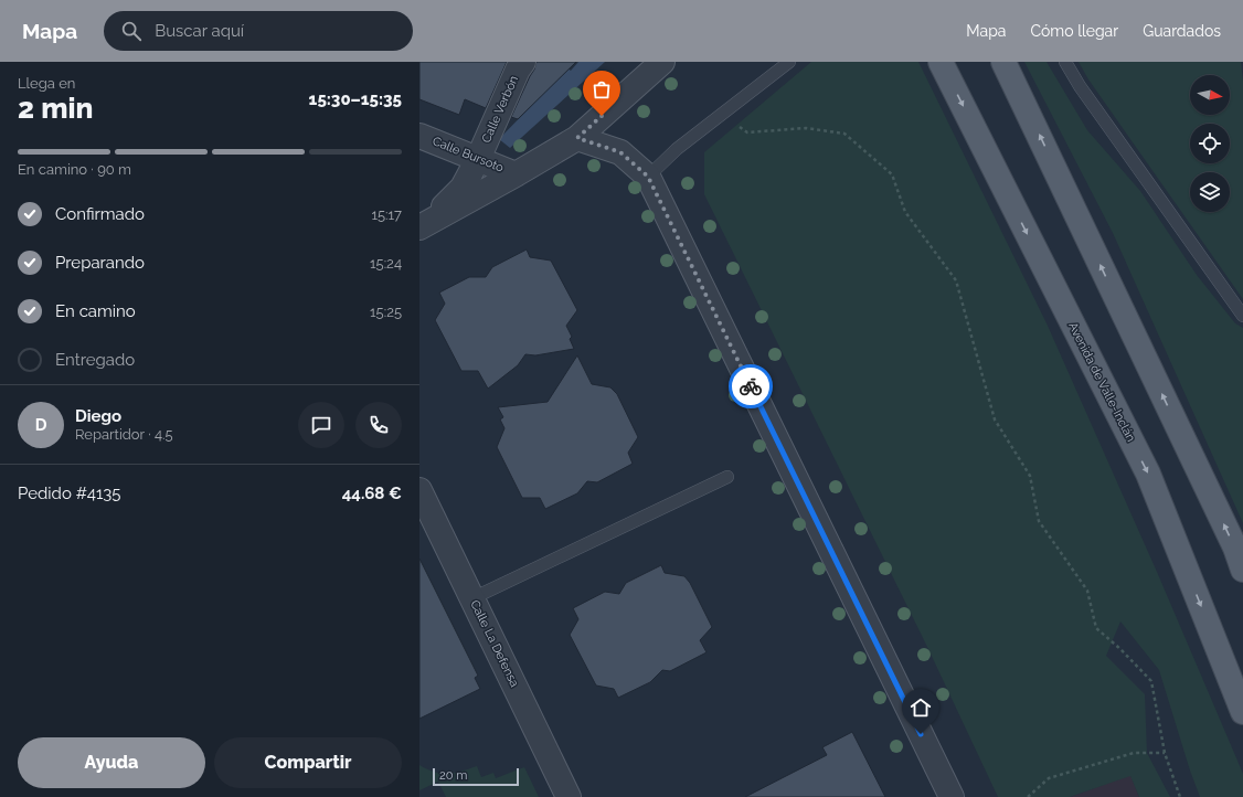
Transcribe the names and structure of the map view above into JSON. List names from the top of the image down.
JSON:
{
  "streets": {
    "main road": ["Avenida de Valle-Inclán"],
    "street": ["Calle Verbón", "Calle Bursoto", "Calle La Defensa"]
  },
  "crossings": [
    ["Calle Verbón", "Calle Bursoto"]
  ],
  "scale_bar": "20 m",
  "north": "right",
  "page": {
    "header": "Mapa",
    "search": "Buscar aquí",
    "nav": ["Mapa", "Cómo llegar", "Guardados"],
    "heading": ["2 min", "Llega en", "15:30–15:35"],
    "panel": [
      "Diego",
      "Repartidor · 4.5",
      "Pedido #4135",
      "44.68 €"
    ],
    "bar": "En camino · 90 m",
    "list": [
      ["Confirmado", "15:17"],
      ["Preparando", "15:24"],
      ["En camino", "15:25"],
      "Entregado"
    ],
    "round": "D",
    "buttons": ["Ayuda", "Compartir"],
    "scale": "20 m"
  }
}
